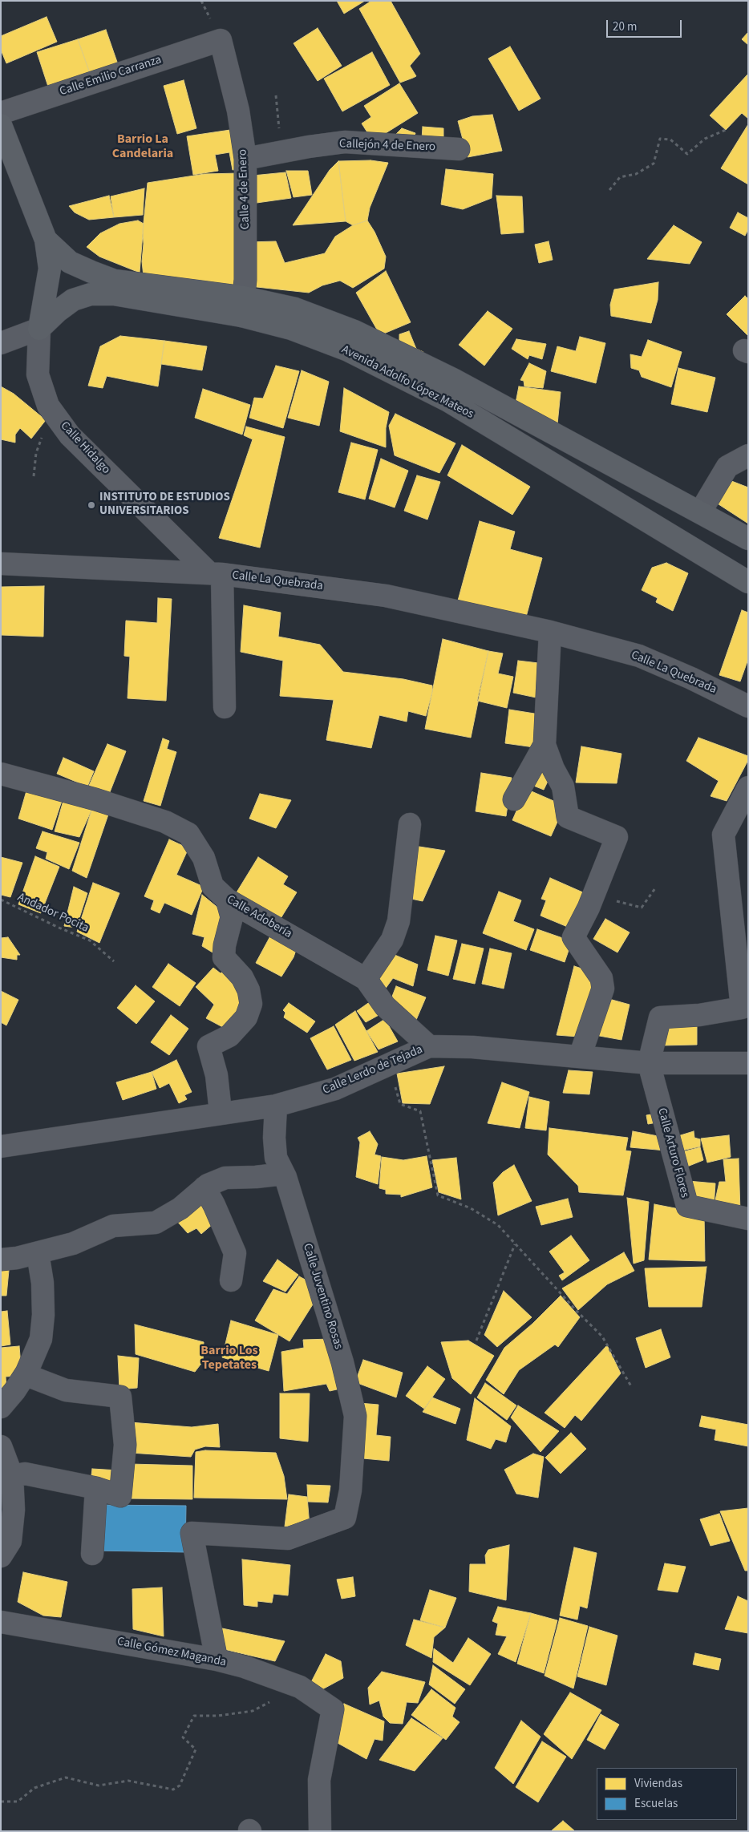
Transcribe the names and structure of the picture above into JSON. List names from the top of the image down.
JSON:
{
  "streets": {
    "main road": ["Avenida Adolfo López Mateos"],
    "street": [
      "Calle Emilio Carranza",
      "Callejón 4 de Enero",
      "Calle 4 de Enero",
      "Calle Hidalgo",
      "Calle La Quebrada",
      "Calle Adobería",
      "Calle Lerdo de Tejada",
      "Calle Arturo Flores",
      "Calle Juventino Rosas",
      "Calle Gómez Maganda"
    ],
    "path": ["Andador Pocita"]
  },
  "crossings": [
    ["Calle Emilio Carranza", "Calle 4 de Enero"],
    ["Callejón 4 de Enero", "Calle 4 de Enero"],
    ["Calle 4 de Enero", "Avenida Adolfo López Mateos"],
    ["Avenida Adolfo López Mateos", "Calle Hidalgo"],
    ["Calle Hidalgo", "Calle La Quebrada"],
    ["Calle Adobería", "Calle Lerdo de Tejada"],
    ["Calle Lerdo de Tejada", "Calle Arturo Flores"],
    ["Calle Lerdo de Tejada", "Calle Juventino Rosas"],
    ["Calle Juventino Rosas", "Calle Gómez Maganda"]
  ],
  "districts": ["Barrio La Candelaria", "Barrio Los Tepetates"],
  "places": ["INSTITUTO DE ESTUDIOS UNIVERSITARIOS"],
  "legend": ["Viviendas", "Escuelas"],
  "scale_bar": "20 m"
}
